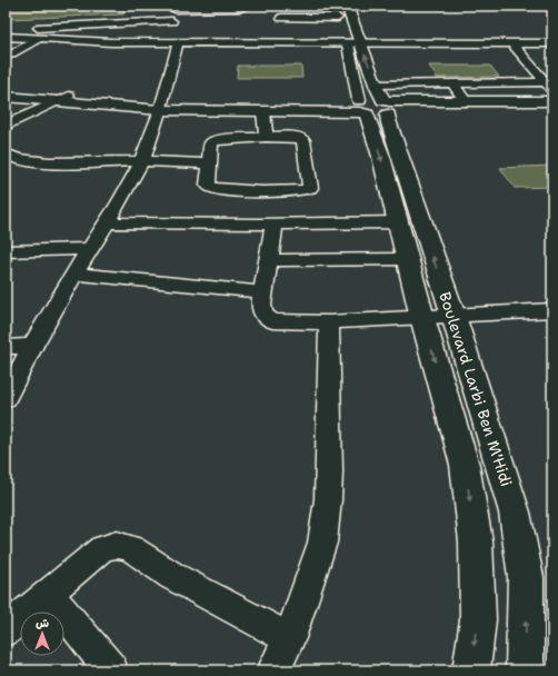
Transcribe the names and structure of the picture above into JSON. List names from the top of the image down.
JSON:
{
  "streets": {
    "main road": ["Boulevard Larbi Ben M'Hidi"]
  },
  "north": "top"
}
